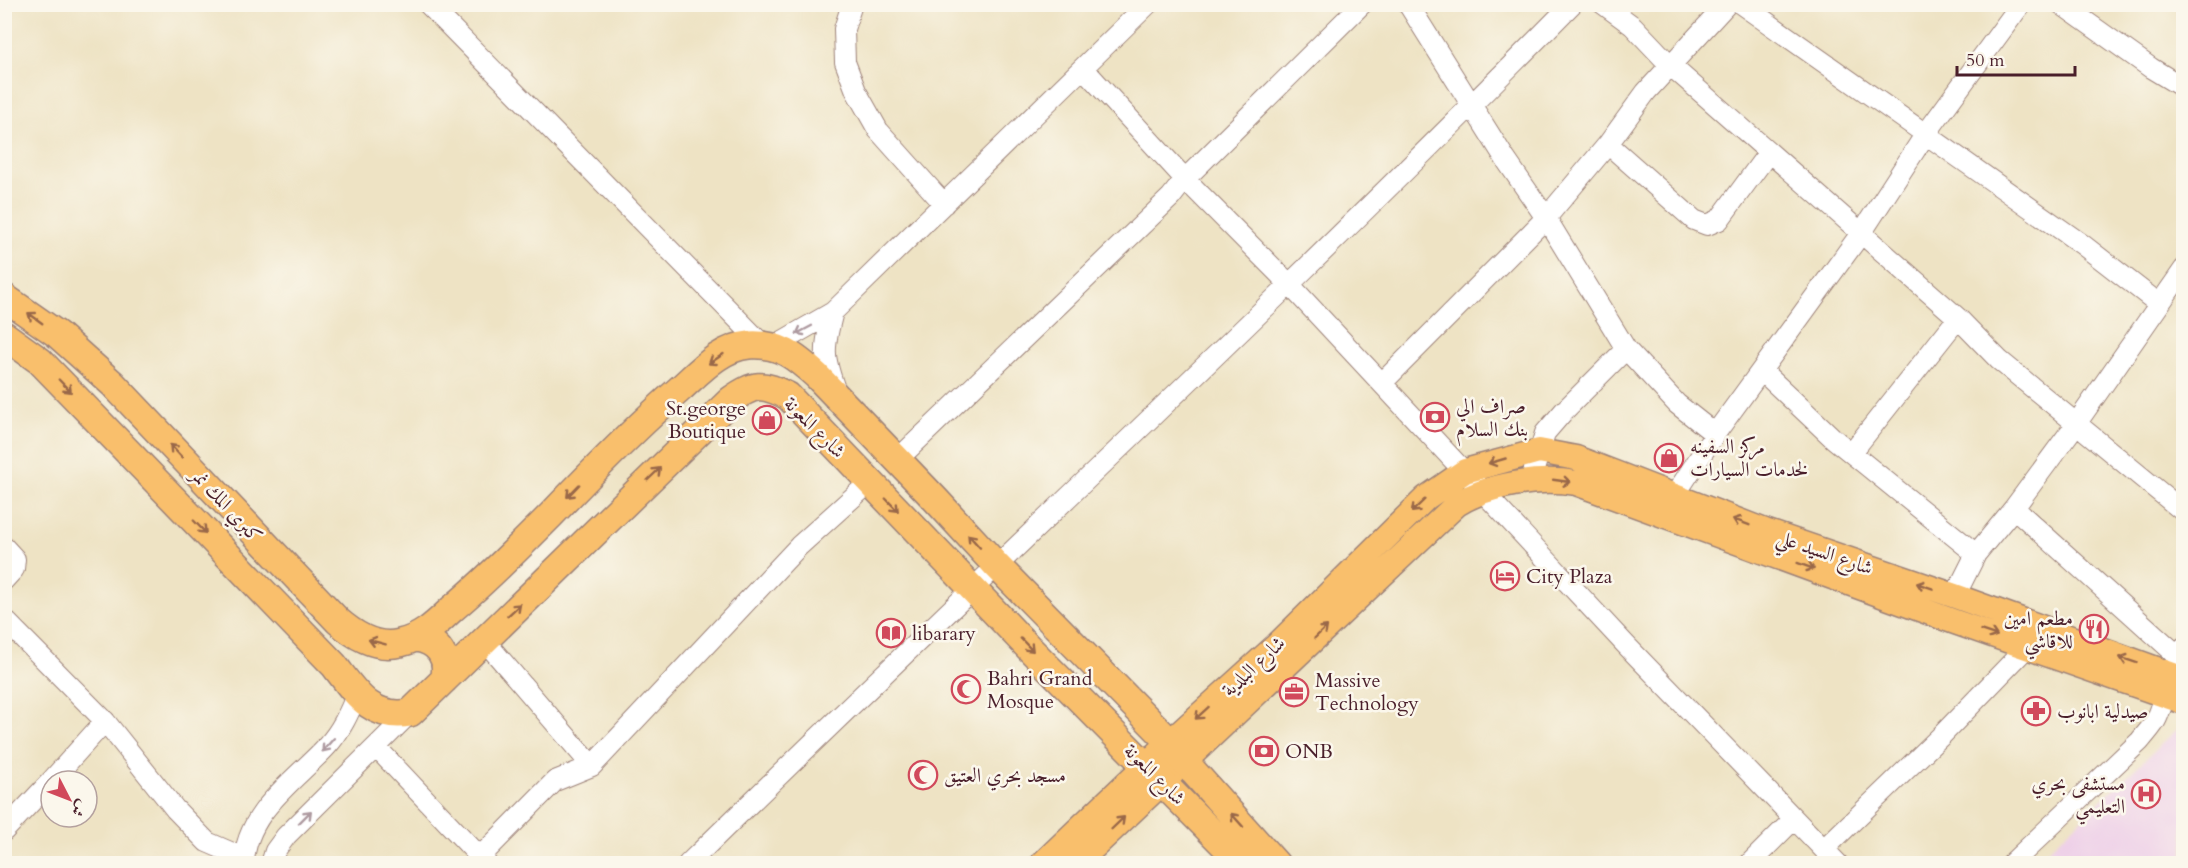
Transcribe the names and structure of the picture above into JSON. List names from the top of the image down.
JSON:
{
  "streets": {
    "highway": ["شارع المعونة", "كبري المك نمر"],
    "main road": ["شارع السيد علي", "شارع البلدية"]
  },
  "crossings": [
    ["شارع المعونة", "كبري المك نمر"],
    ["شارع المعونة", "شارع البلدية"],
    ["شارع السيد علي", "شارع البلدية"]
  ],
  "places": {
    "bank": ["صراف الي بنك السلام", "ONB"],
    "shop": ["St.george Boutique", "مركز السفينه لخدمات السيارات"],
    "hotel": ["City Plaza"],
    "restaurant": ["مطعم امين للاقاشي"],
    "library": ["libarary"],
    "mosque": ["Bahri Grand Mosque", "مسجد بحري العتيق"],
    "office": ["Massive Technology"],
    "pharmacy": ["صيدلية ابانوب"],
    "hospital": ["مستشفى بحري التعليمي"]
  },
  "scale_bar": "50 m",
  "north": "bottom right"
}
